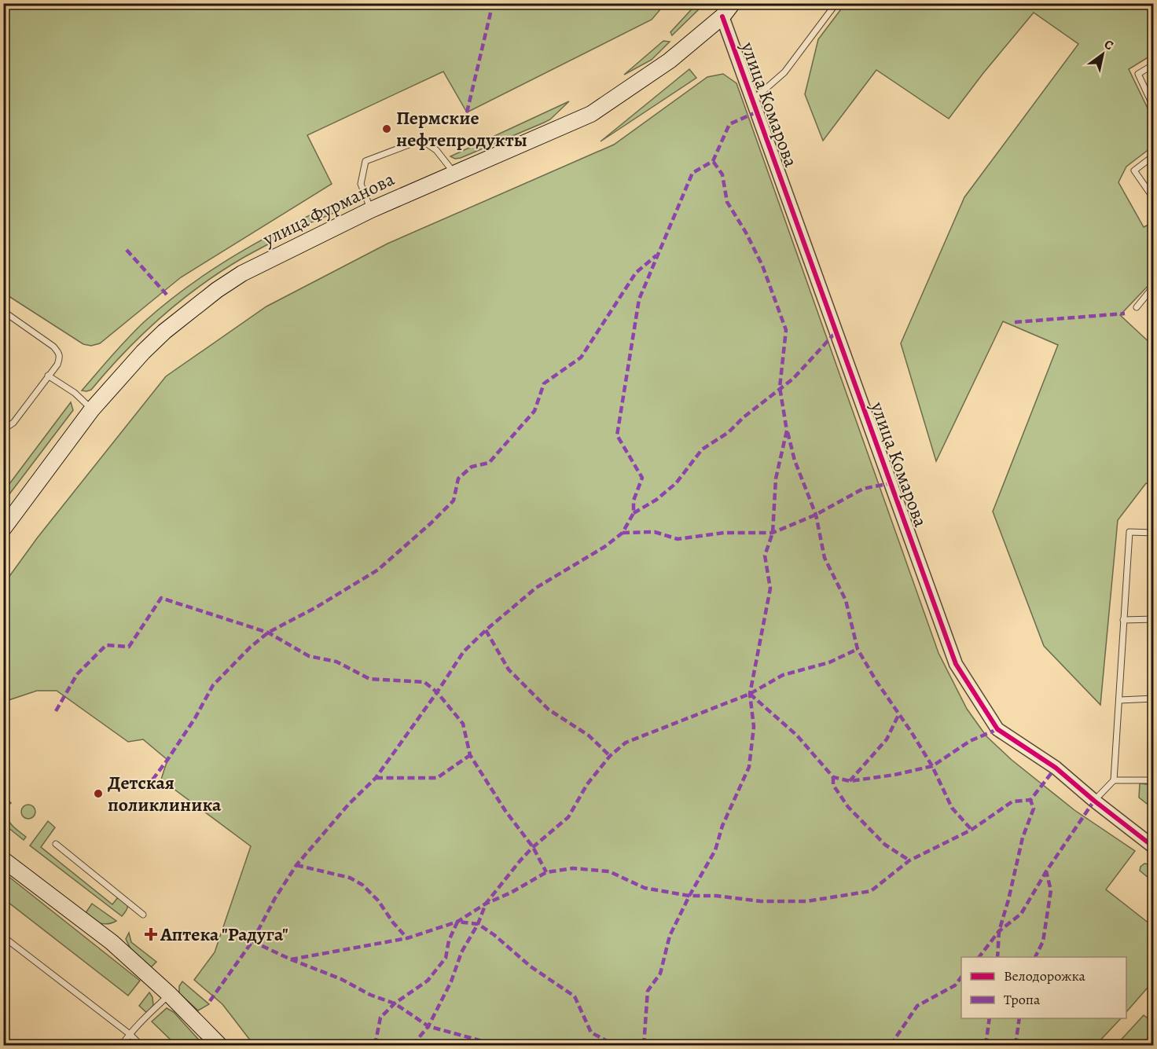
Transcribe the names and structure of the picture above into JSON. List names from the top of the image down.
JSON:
{
  "streets": {
    "main road": ["улица Фурманова"],
    "street": ["улица Комарова"]
  },
  "crossings": [
    ["улица Комарова", "улица Фурманова"]
  ],
  "places": {
    "other": ["Пермские нефтепродукты", "Детская поликлиника"],
    "health": ["Аптека \"Радуга\""]
  },
  "legend": ["Велодорожка", "Тропа"],
  "north": "top right"
}
